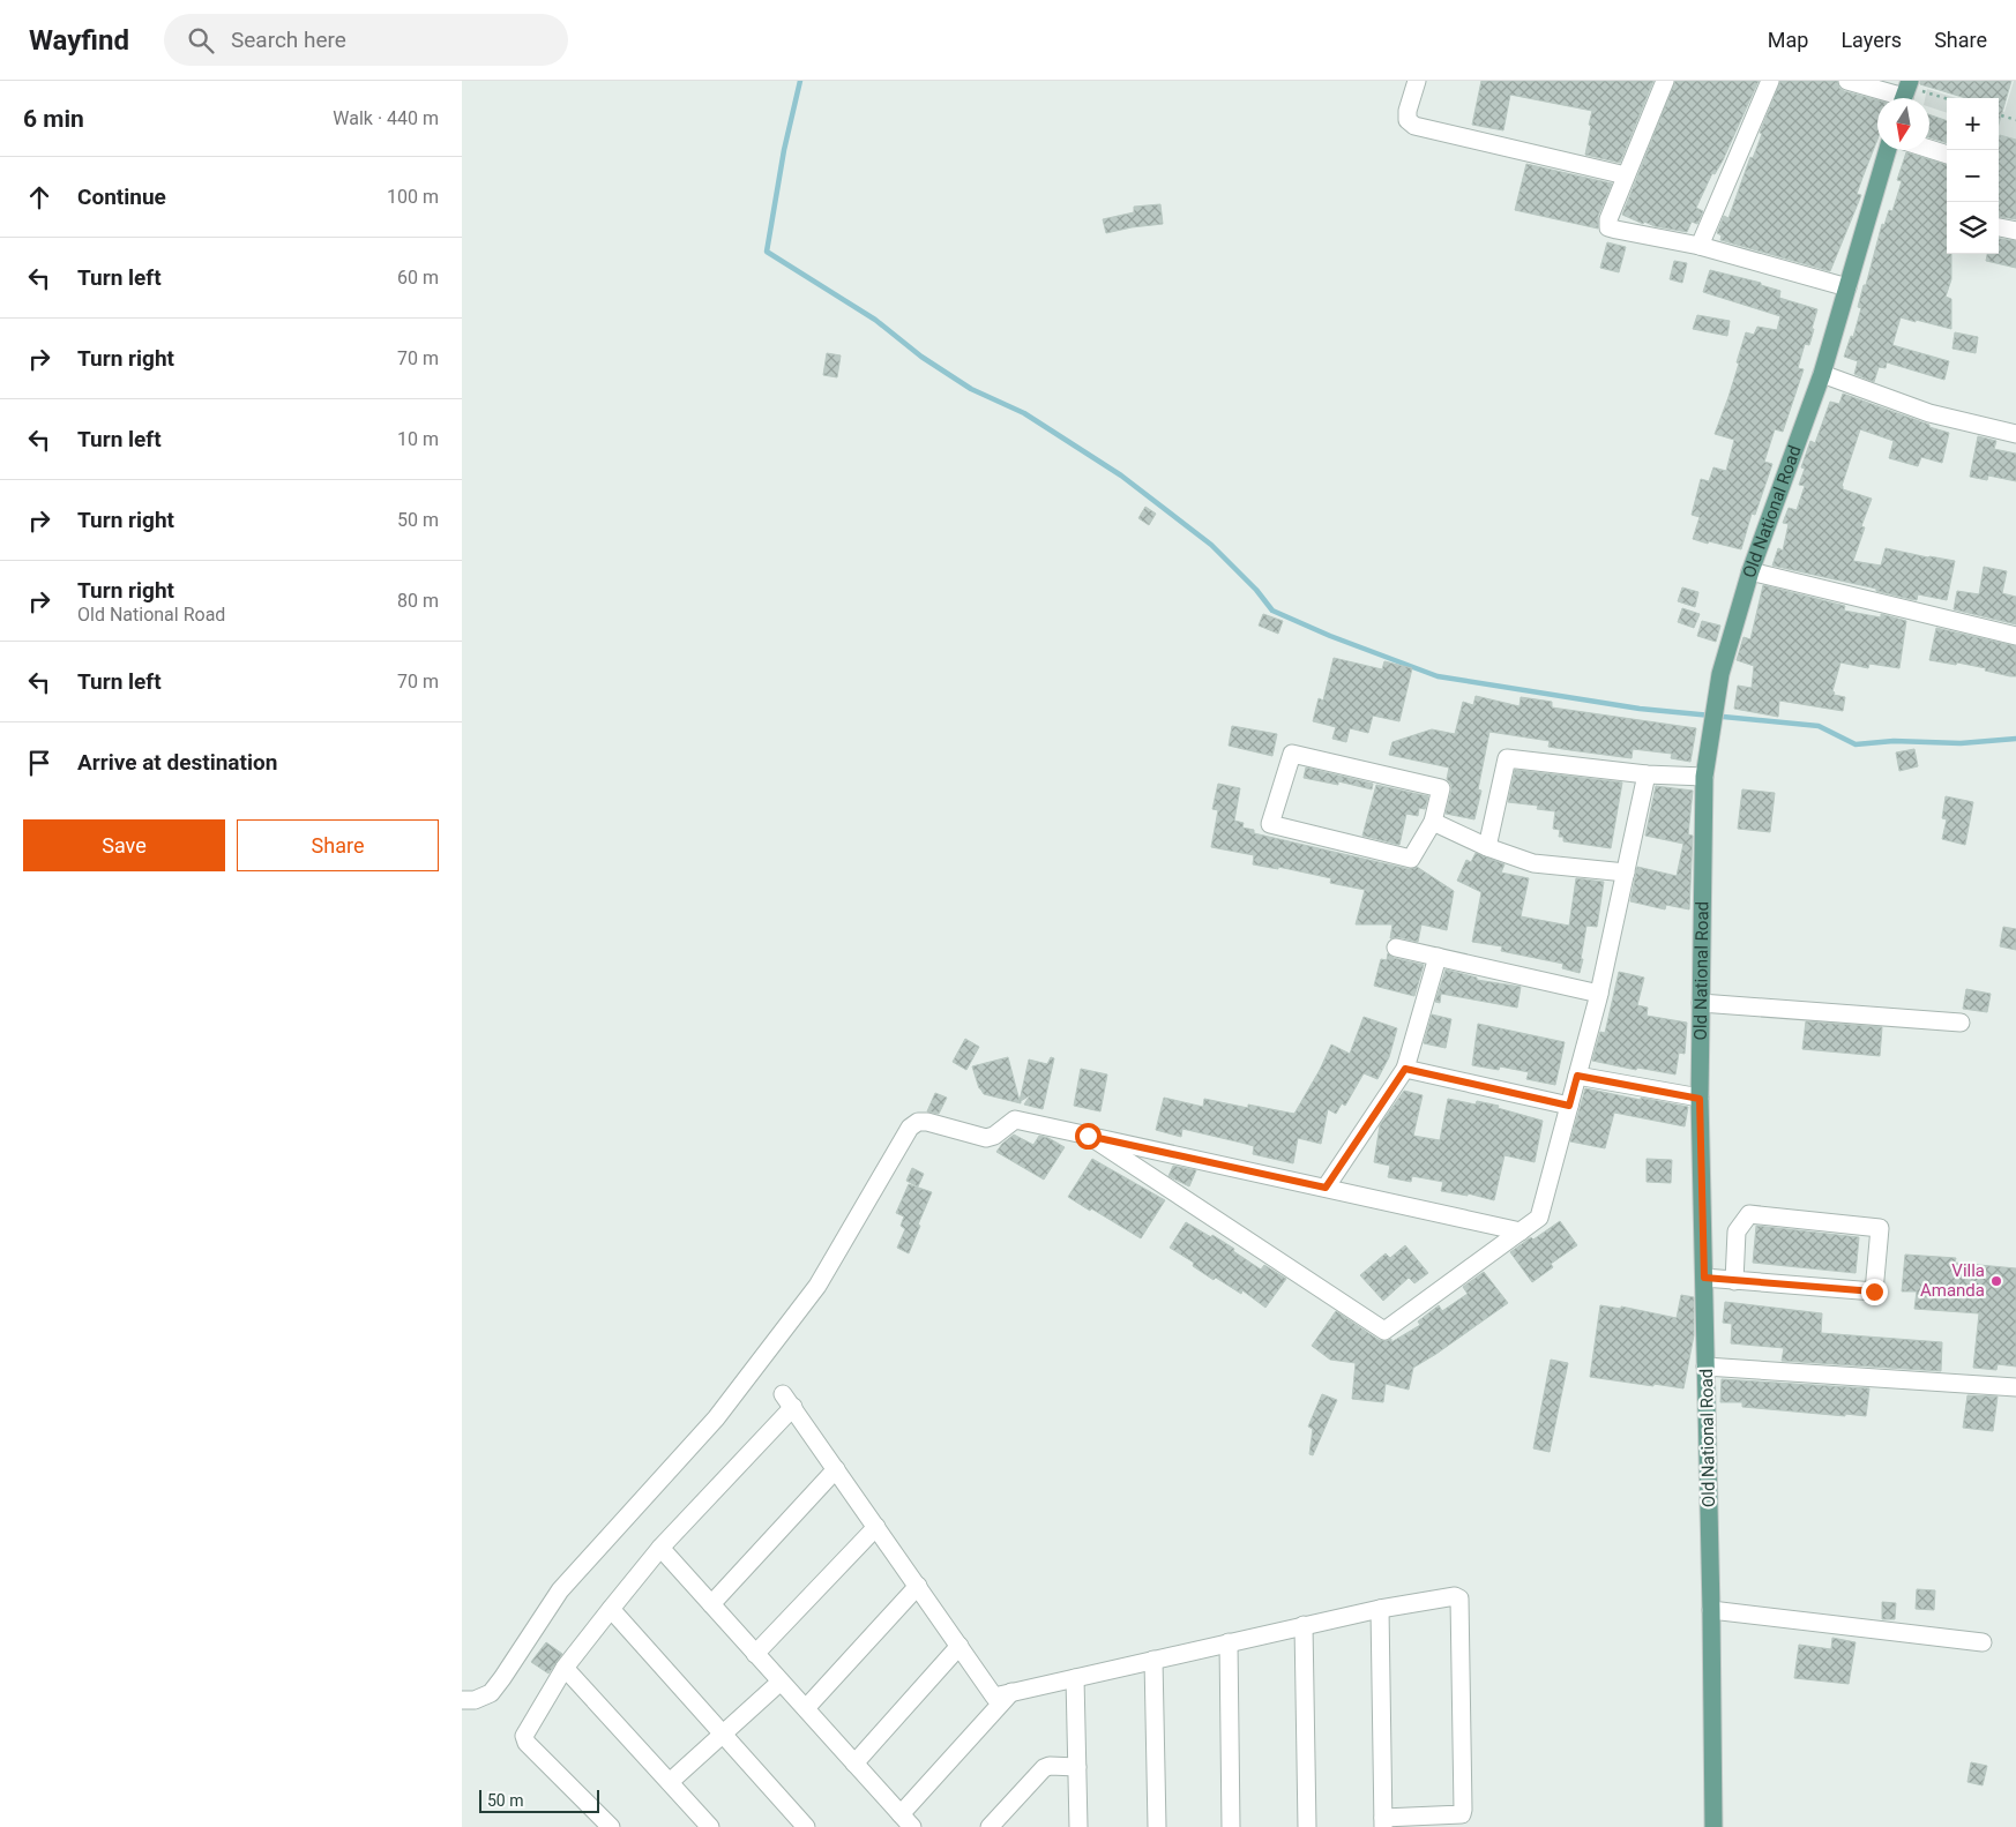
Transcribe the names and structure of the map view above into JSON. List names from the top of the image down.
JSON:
{
  "streets": {
    "main road": ["Old National Road"]
  },
  "places": ["Villa Amanda"],
  "scale_bar": "50 m",
  "north": "bottom",
  "page": {
    "header": "Wayfind",
    "search": "Search here",
    "nav": ["Map", "Layers", "Share"],
    "heading": ["6 min", "Walk · 440 m"],
    "map_buttons": ["+", "−"],
    "list": [
      ["Continue", "100 m"],
      ["Turn left", "60 m"],
      ["Turn right", "70 m"],
      ["Turn left", "10 m"],
      ["Turn right", "50 m"],
      ["Turn right", "Old National Road", "80 m"],
      ["Turn left", "70 m"],
      "Arrive at destination"
    ],
    "buttons": ["Save", "Share"],
    "scale": "50 m"
  }
}
